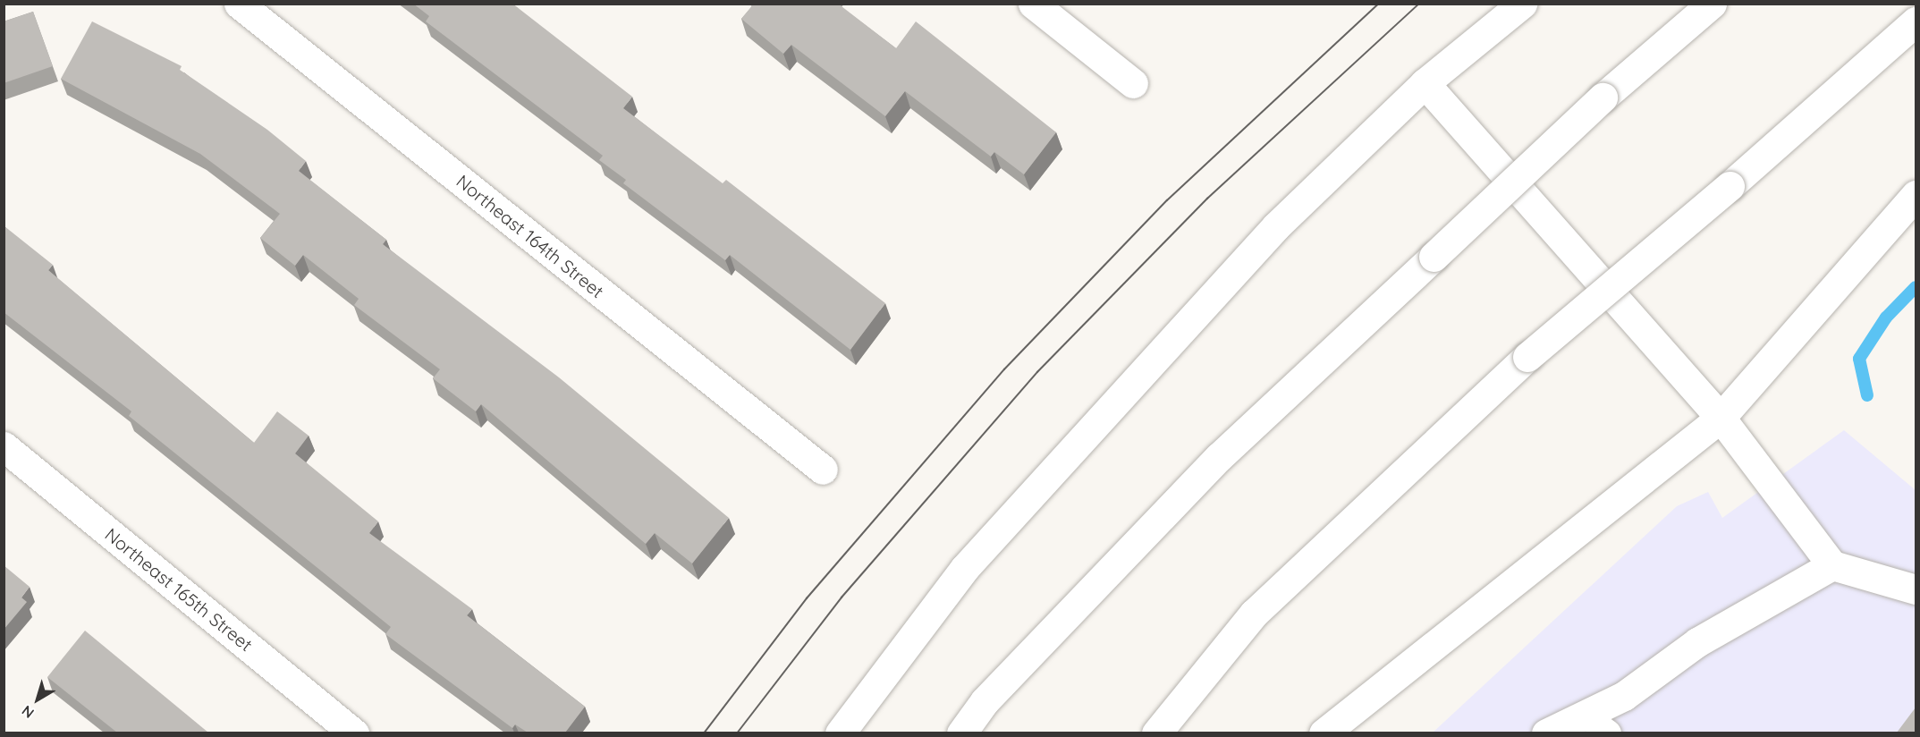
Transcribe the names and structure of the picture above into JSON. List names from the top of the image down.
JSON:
{
  "streets": {
    "main road": ["Northeast 164th Street", "Northeast 165th Street"]
  },
  "north": "bottom left"
}
